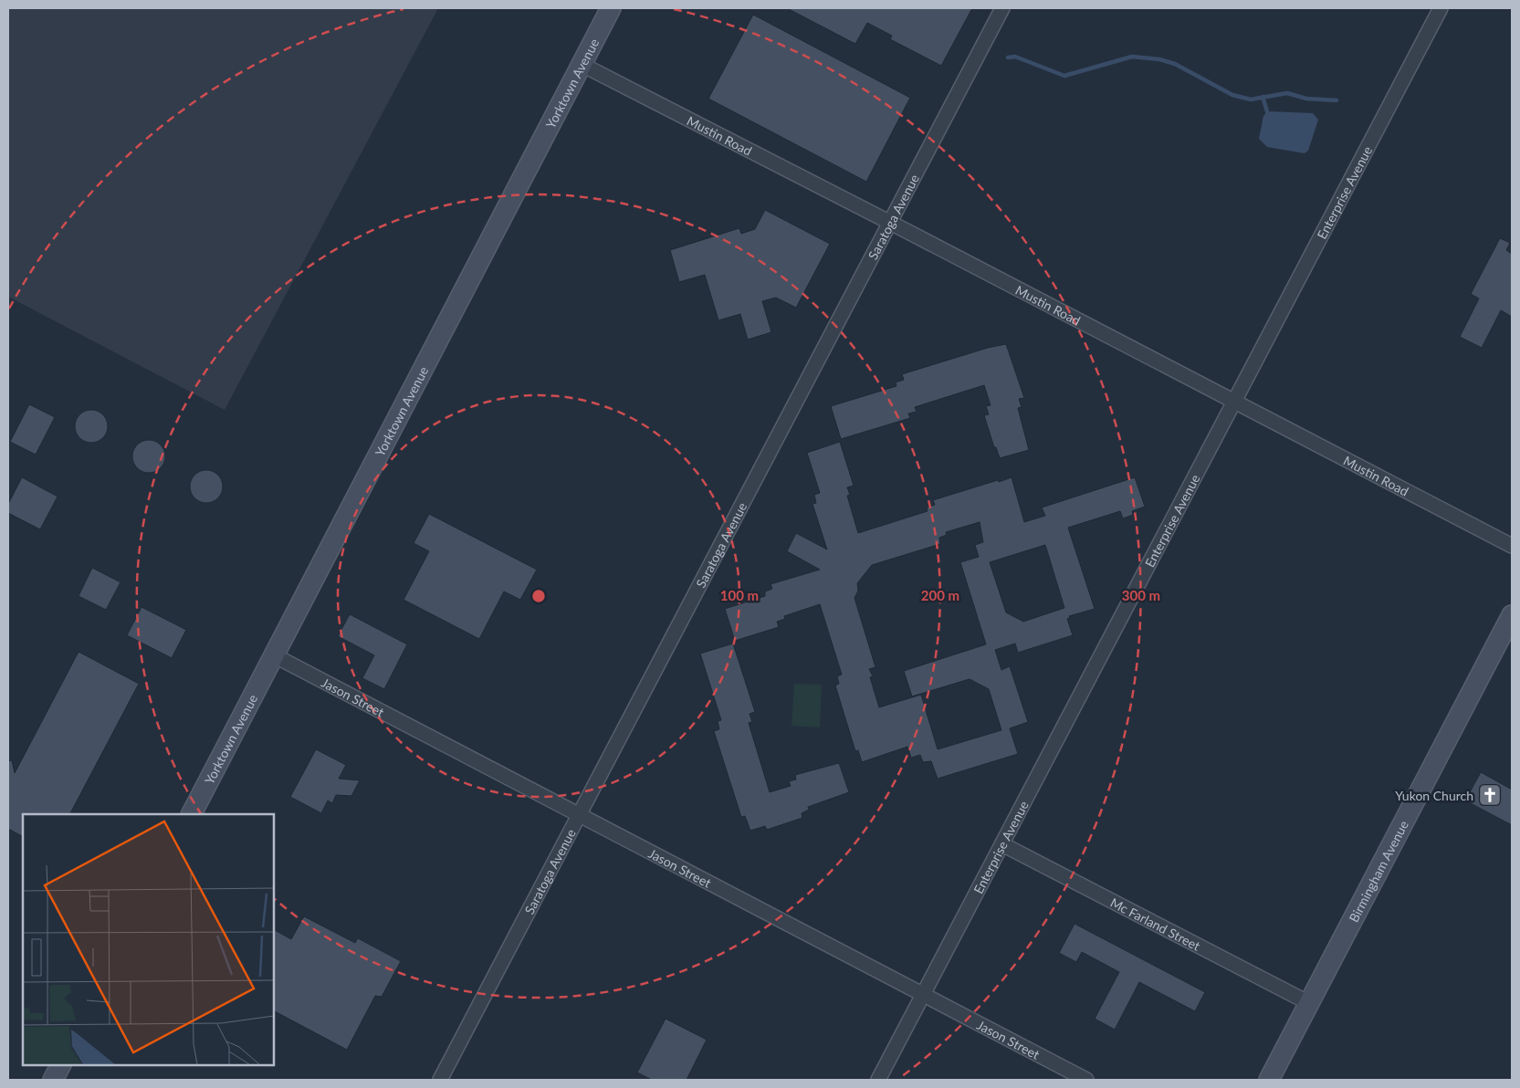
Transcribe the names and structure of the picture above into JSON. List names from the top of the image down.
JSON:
{
  "streets": {
    "main road": ["Yorktown Avenue", "Birmingham Avenue"],
    "street": [
      "Mustin Road",
      "Enterprise Avenue",
      "Saratoga Avenue",
      "Jason Street",
      "Mc Farland Street"
    ]
  },
  "crossings": [
    ["Yorktown Avenue", "Mustin Road"],
    ["Yorktown Avenue", "Jason Street"],
    ["Mustin Road", "Enterprise Avenue"],
    ["Mustin Road", "Saratoga Avenue"],
    ["Enterprise Avenue", "Jason Street"],
    ["Enterprise Avenue", "Mc Farland Street"],
    ["Saratoga Avenue", "Jason Street"],
    ["Birmingham Avenue", "Mc Farland Street"]
  ],
  "places": {
    "church": ["Yukon Church"]
  },
  "rings": ["100 m", "200 m", "300 m"]
}
